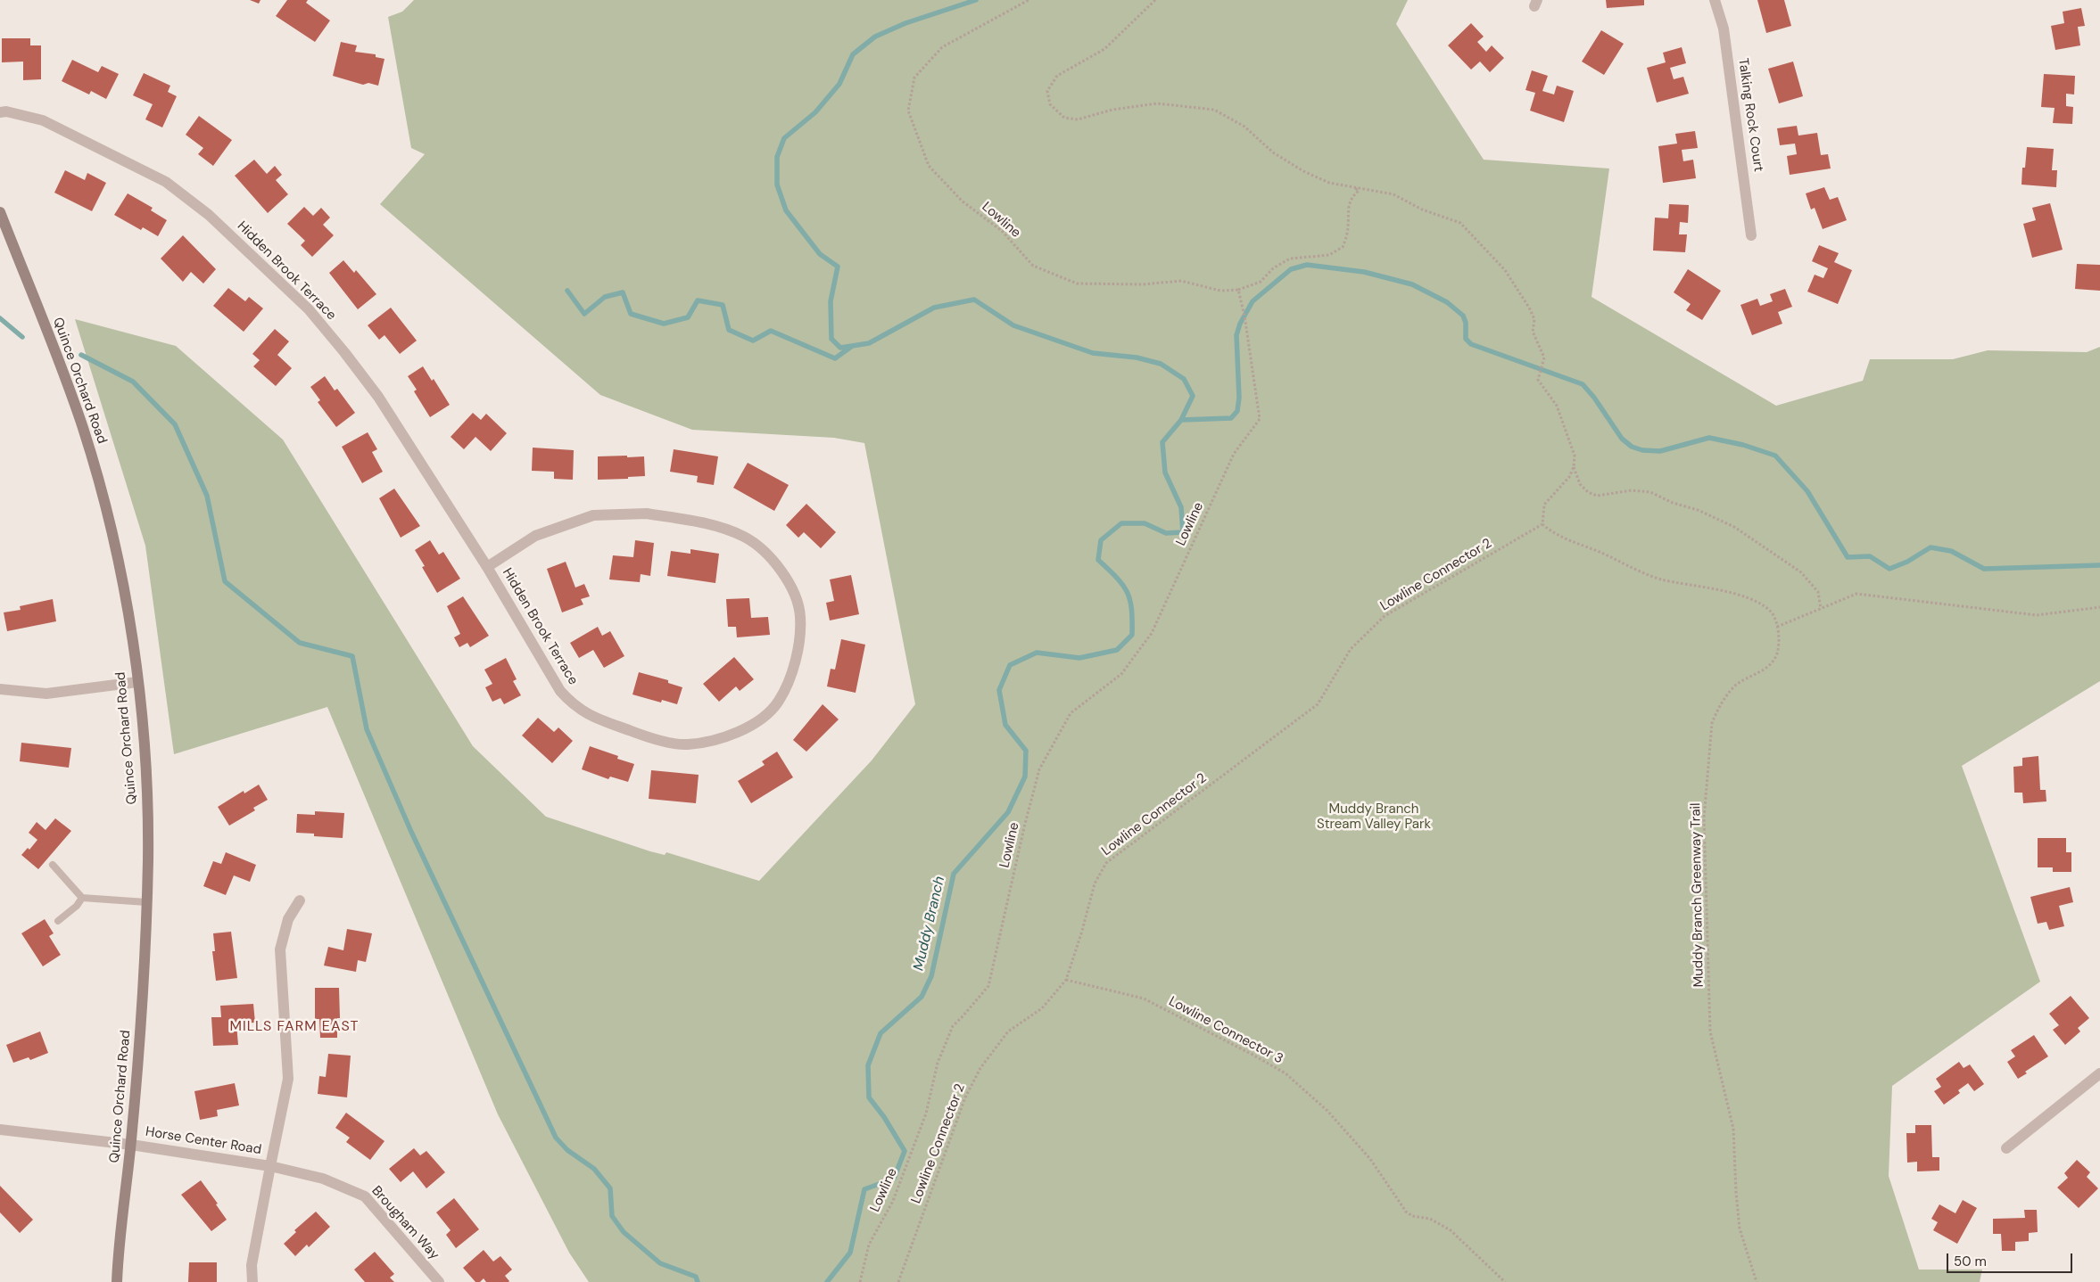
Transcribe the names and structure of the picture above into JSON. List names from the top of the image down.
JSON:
{
  "streets": {
    "street": [
      "Talking Rock Court",
      "Hidden Brook Terrace",
      "Quince Orchard Road",
      "Horse Center Road",
      "Brougham Way"
    ],
    "path": [
      "Lowline",
      "Lowline Connector 2",
      "Muddy Branch Greenway Trail",
      "Lowline Connector 3"
    ]
  },
  "crossings": [
    ["Quince Orchard Road", "Horse Center Road"],
    ["Lowline Connector 2", "Muddy Branch Greenway Trail"],
    ["Lowline Connector 2", "Lowline Connector 3"],
    ["Horse Center Road", "Brougham Way"]
  ],
  "districts": ["MILLS FARM EAST"],
  "water": ["Muddy Branch"],
  "parks": ["Muddy Branch Stream Valley Park"],
  "scale_bar": "50 m"
}
